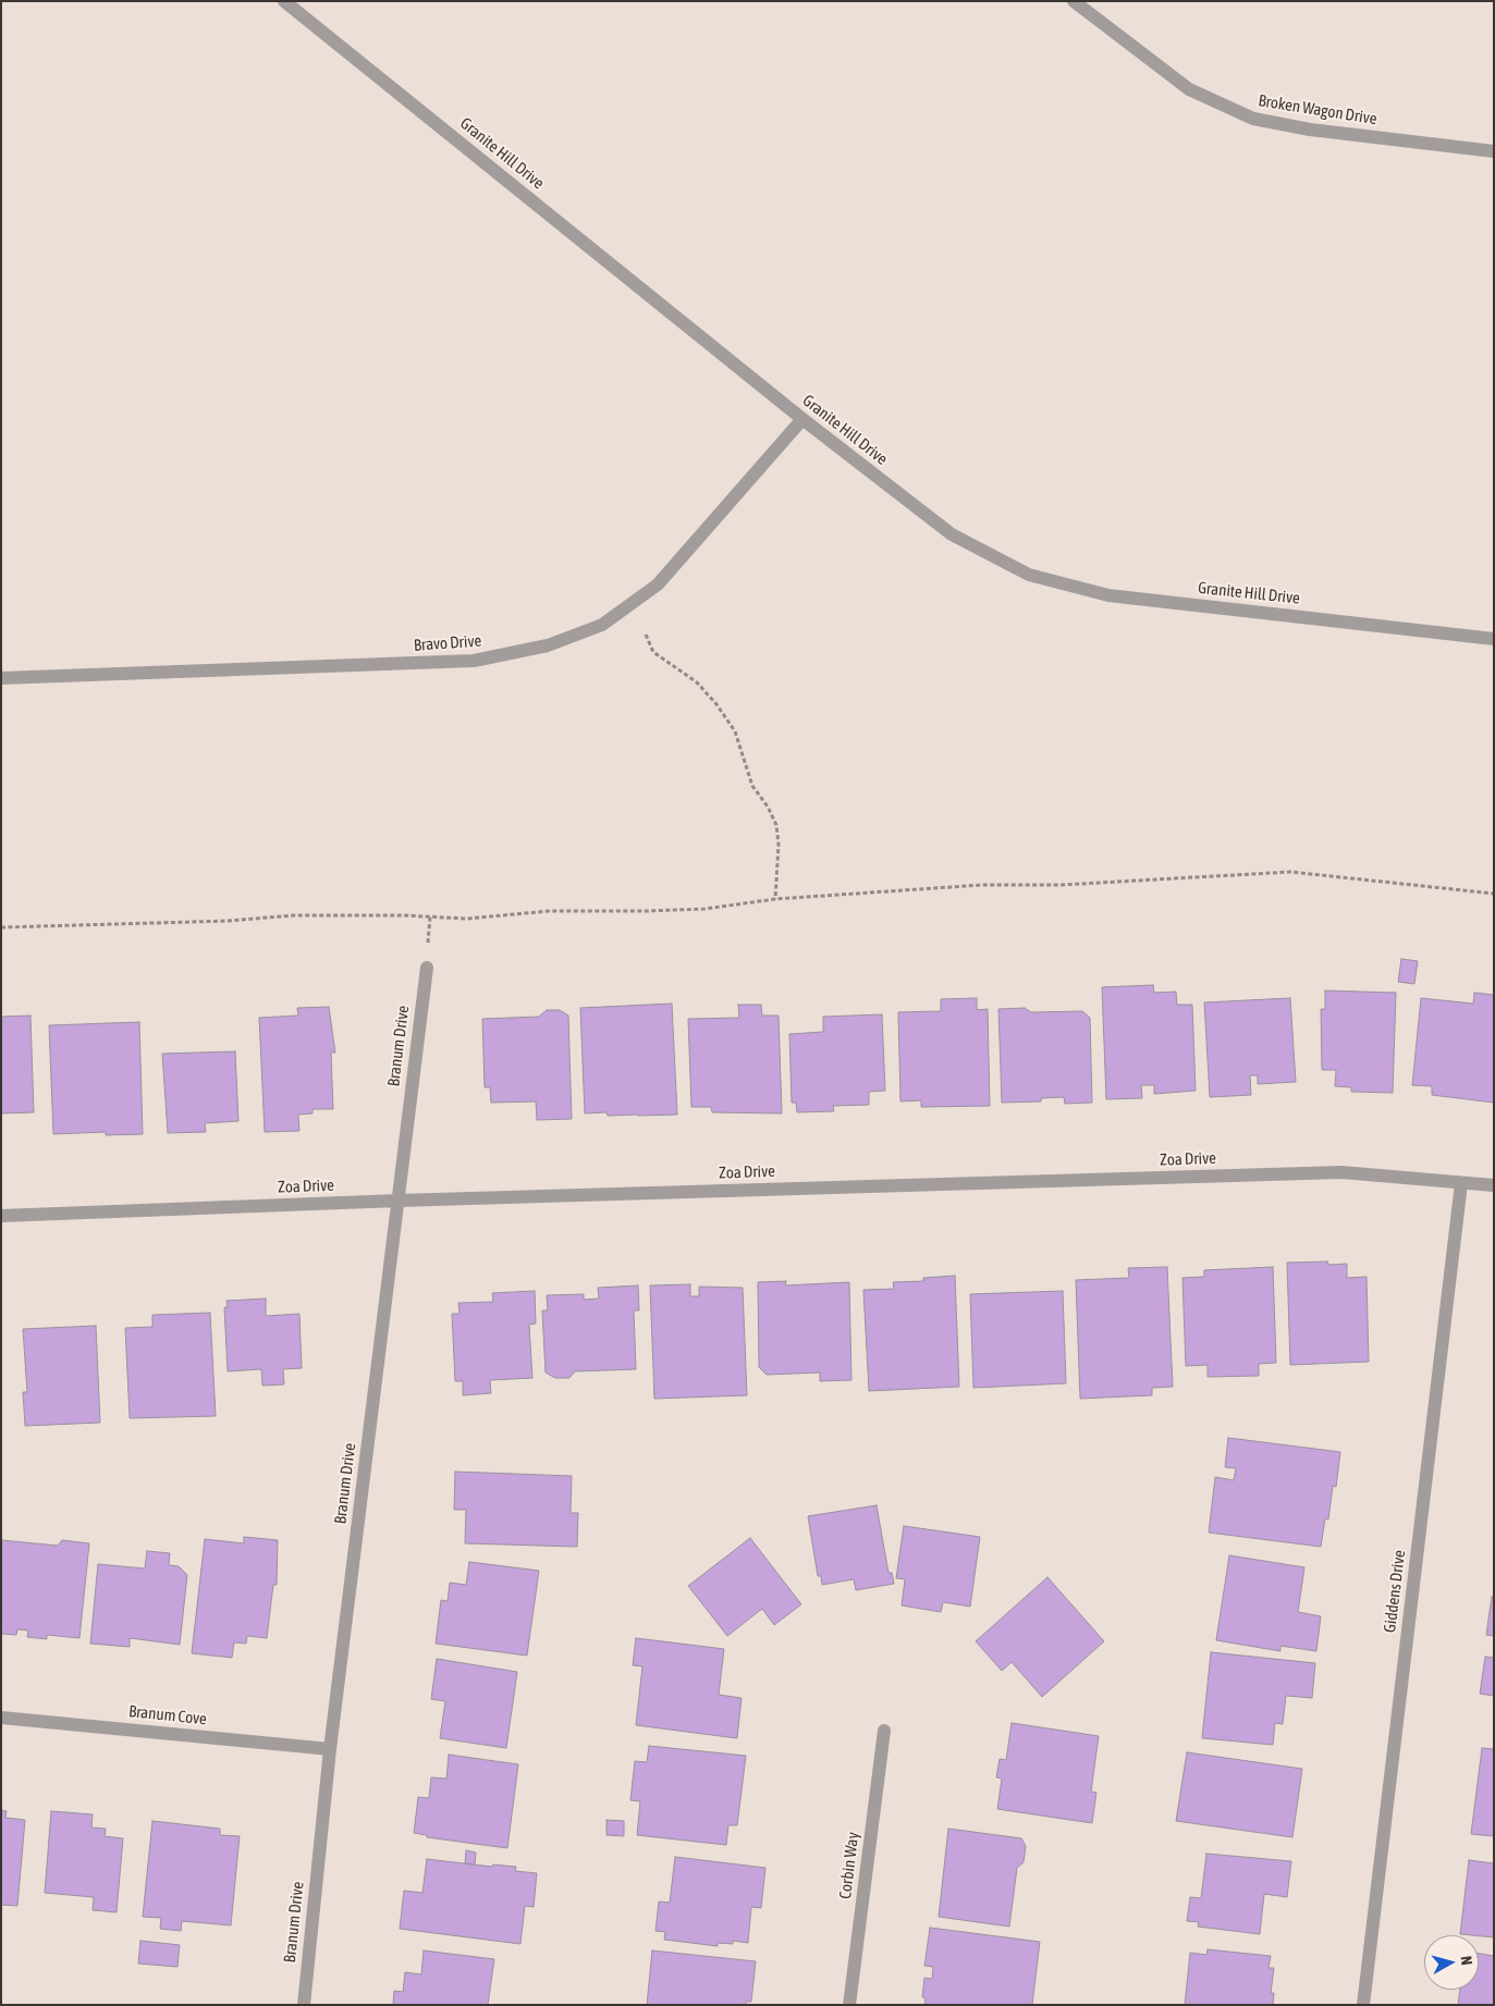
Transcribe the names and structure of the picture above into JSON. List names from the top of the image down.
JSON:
{
  "streets": {
    "street": [
      "Broken Wagon Drive",
      "Granite Hill Drive",
      "Bravo Drive",
      "Branum Drive",
      "Zoa Drive",
      "Giddens Drive",
      "Branum Cove",
      "Corbin Way"
    ]
  },
  "crossings": [
    ["Granite Hill Drive", "Bravo Drive"],
    ["Branum Drive", "Zoa Drive"],
    ["Branum Drive", "Branum Cove"],
    ["Zoa Drive", "Giddens Drive"]
  ],
  "north": "right"
}
